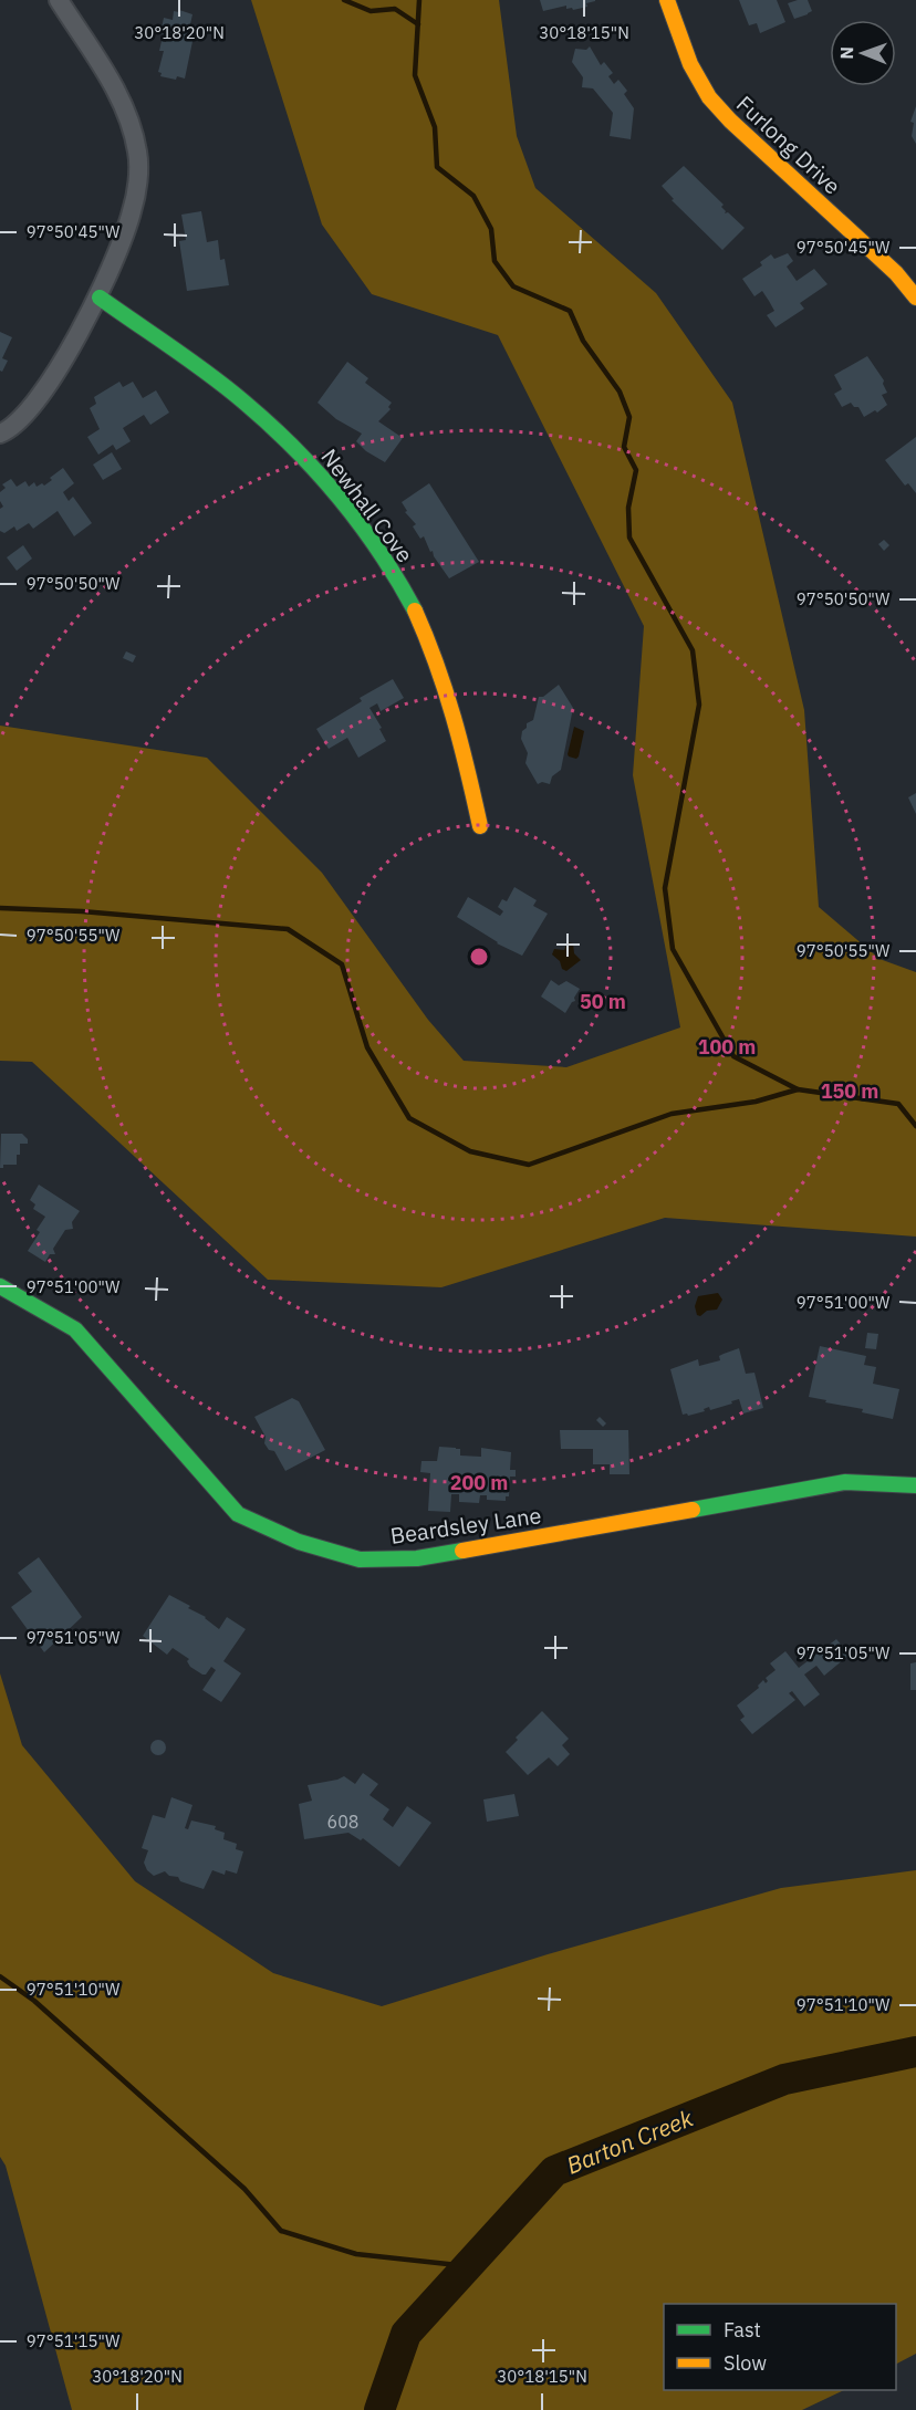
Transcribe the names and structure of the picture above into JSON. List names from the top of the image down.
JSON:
{
  "streets": {
    "street": ["Furlong Drive", "Newhall Cove", "Beardsley Lane"]
  },
  "water": ["Barton Creek"],
  "house_numbers": ["608"],
  "legend": ["Fast", "Slow"],
  "north": "left",
  "coordinates": [
    "30°18'20\"N",
    "30°18'15\"N",
    "97°50'45\"W",
    "97°50'50\"W",
    "97°50'55\"W",
    "97°51'00\"W",
    "97°51'05\"W",
    "97°51'10\"W",
    "97°51'15\"W"
  ],
  "rings": [
    "50 m",
    "100 m",
    "150 m",
    "200 m"
  ]
}
